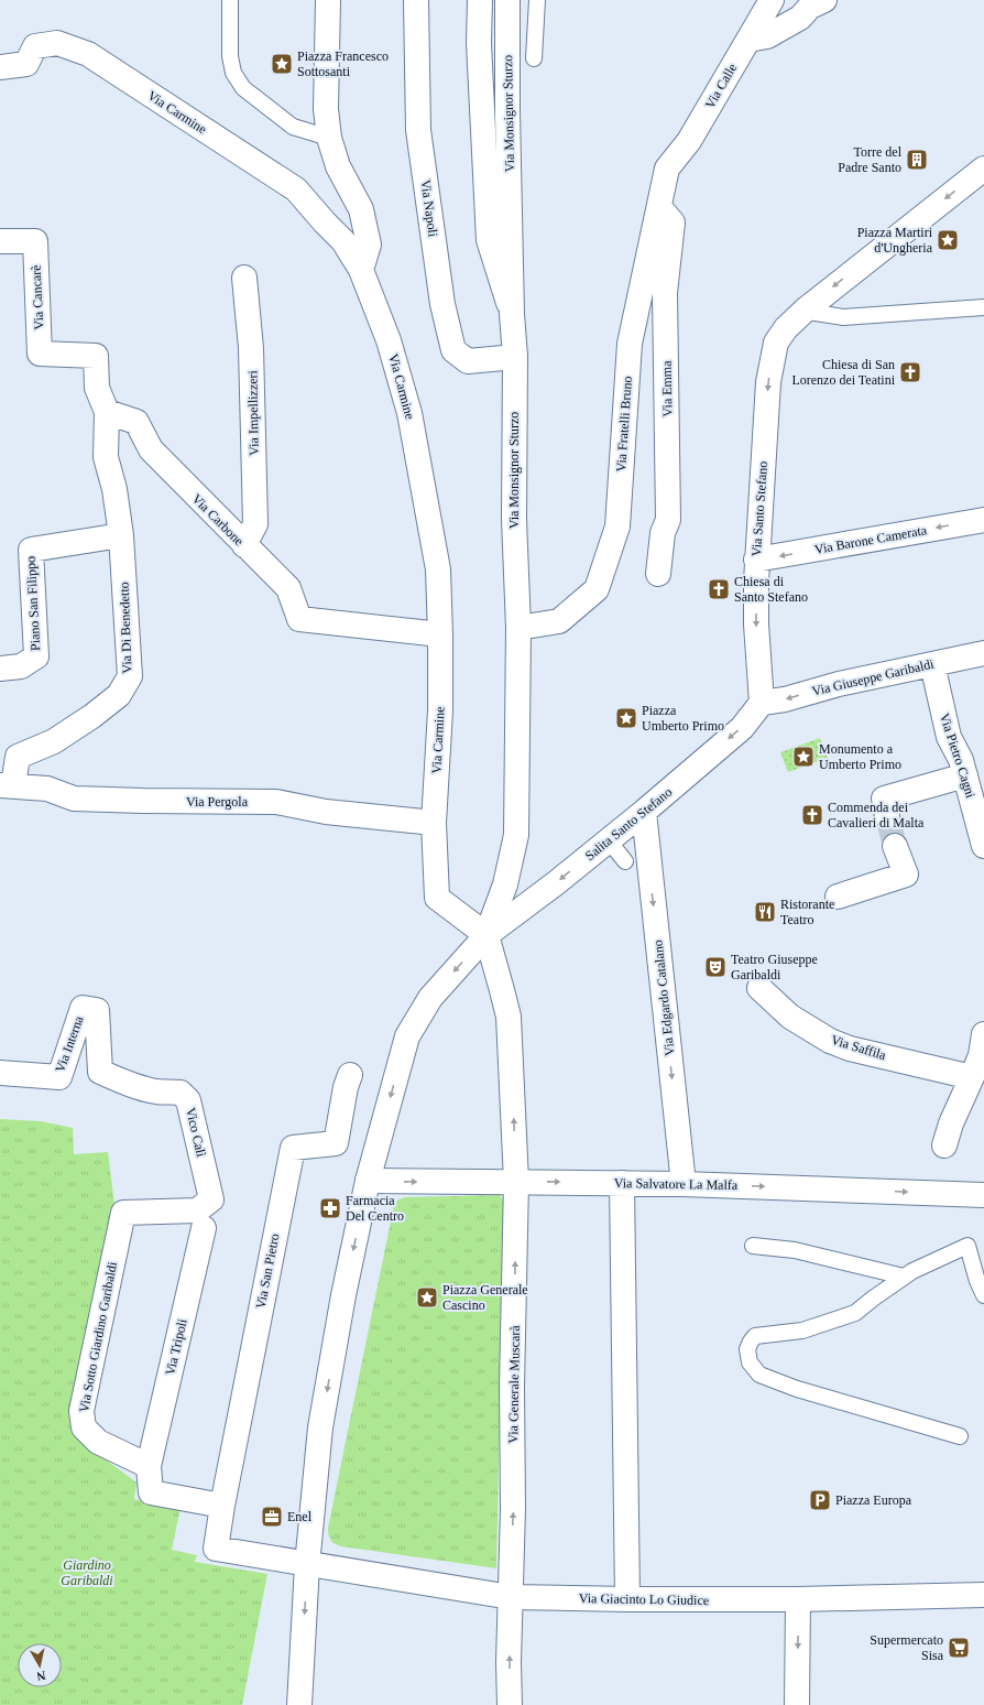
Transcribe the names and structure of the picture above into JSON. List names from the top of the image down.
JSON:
{
  "streets": {
    "street": [
      "Via Calle",
      "Via Carmine",
      "Via Monsignor Sturzo",
      "Via Napoli",
      "Via Cancarè",
      "Via Emma",
      "Via Impellizzeri",
      "Via Fratelli Bruno",
      "Via Santo Stefano",
      "Via Carbone",
      "Via Barone Camerata",
      "Piano San Filippo",
      "Via Di Benedetto",
      "Via Giuseppe Garibaldi",
      "Via Pietro Cagni",
      "Via Pergola",
      "Salita Santo Stefano",
      "Via Edgardo Catalano",
      "Via Interna",
      "Via Saffila",
      "Vico Calì",
      "Via Salvatore La Malfa",
      "Via San Pietro",
      "Via Sotto Giardino Garibaldi",
      "Via Tripoli",
      "Via Generale Muscarà",
      "Via Giacinto Lo Giudice"
    ]
  },
  "crossings": [
    ["Via Calle", "Via Fratelli Bruno"],
    ["Via Carmine", "Via Monsignor Sturzo"],
    ["Via Carmine", "Via Carbone"],
    ["Via Carmine", "Via Pergola"],
    ["Via Carmine", "Salita Santo Stefano"],
    ["Via Carmine", "Via Generale Muscarà"],
    ["Via Monsignor Sturzo", "Via Napoli"],
    ["Via Monsignor Sturzo", "Via Fratelli Bruno"],
    ["Via Monsignor Sturzo", "Salita Santo Stefano"],
    ["Via Monsignor Sturzo", "Via Generale Muscarà"],
    ["Via Cancarè", "Via Carbone"],
    ["Via Cancarè", "Via Di Benedetto"],
    ["Via Emma", "Via Fratelli Bruno"],
    ["Via Impellizzeri", "Via Carbone"],
    ["Via Santo Stefano", "Via Barone Camerata"],
    ["Via Santo Stefano", "Via Giuseppe Garibaldi"],
    ["Via Santo Stefano", "Salita Santo Stefano"],
    ["Via Carbone", "Via Di Benedetto"],
    ["Piano San Filippo", "Via Di Benedetto"],
    ["Via Di Benedetto", "Via Pergola"],
    ["Via Giuseppe Garibaldi", "Via Pietro Cagni"],
    ["Via Giuseppe Garibaldi", "Salita Santo Stefano"],
    ["Salita Santo Stefano", "Via Edgardo Catalano"],
    ["Salita Santo Stefano", "Via Generale Muscarà"],
    ["Via Edgardo Catalano", "Via Salvatore La Malfa"],
    ["Via Interna", "Vico Calì"],
    ["Vico Calì", "Via Sotto Giardino Garibaldi"],
    ["Via Salvatore La Malfa", "Via Generale Muscarà"],
    ["Via Sotto Giardino Garibaldi", "Via Tripoli"],
    ["Via Generale Muscarà", "Via Giacinto Lo Giudice"]
  ],
  "one_way": [
    "Via Santo Stefano",
    "Via Barone Camerata",
    "Salita Santo Stefano",
    "Via Edgardo Catalano",
    "Via Salvatore La Malfa"
  ],
  "parks": ["Giardino Garibaldi"],
  "places": {
    "place": [
      "Piazza Francesco Sottosanti",
      "Piazza Martiri d'Ungheria",
      "Piazza Umberto Primo",
      "Monumento a Umberto Primo",
      "Piazza Generale Cascino"
    ],
    "building": ["Torre del Padre Santo"],
    "church": ["Chiesa di San Lorenzo dei Teatini", "Chiesa di Santo Stefano", "Commenda dei Cavalieri di Malta"],
    "restaurant": ["Ristorante Teatro"],
    "theatre": ["Teatro Giuseppe Garibaldi"],
    "pharmacy": ["Farmacia Del Centro"],
    "parking": ["Piazza Europa"],
    "office": ["Enel"],
    "supermarket": ["Supermercato Sisa"]
  },
  "north": "bottom"
}
